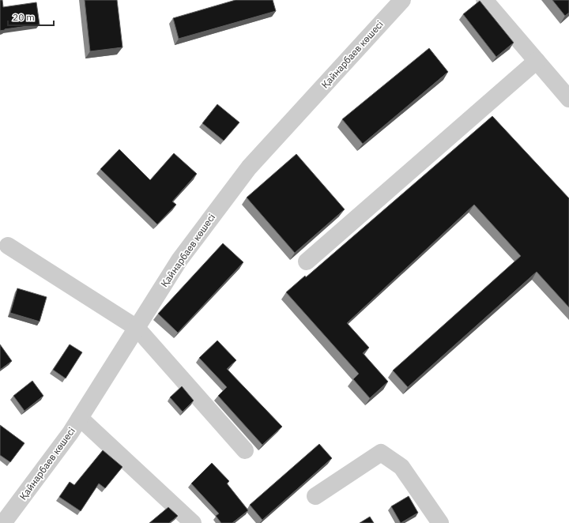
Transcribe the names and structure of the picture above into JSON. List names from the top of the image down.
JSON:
{
  "streets": {
    "street": ["Қайнарбаев көшесі"]
  },
  "scale_bar": "20 m"
}
